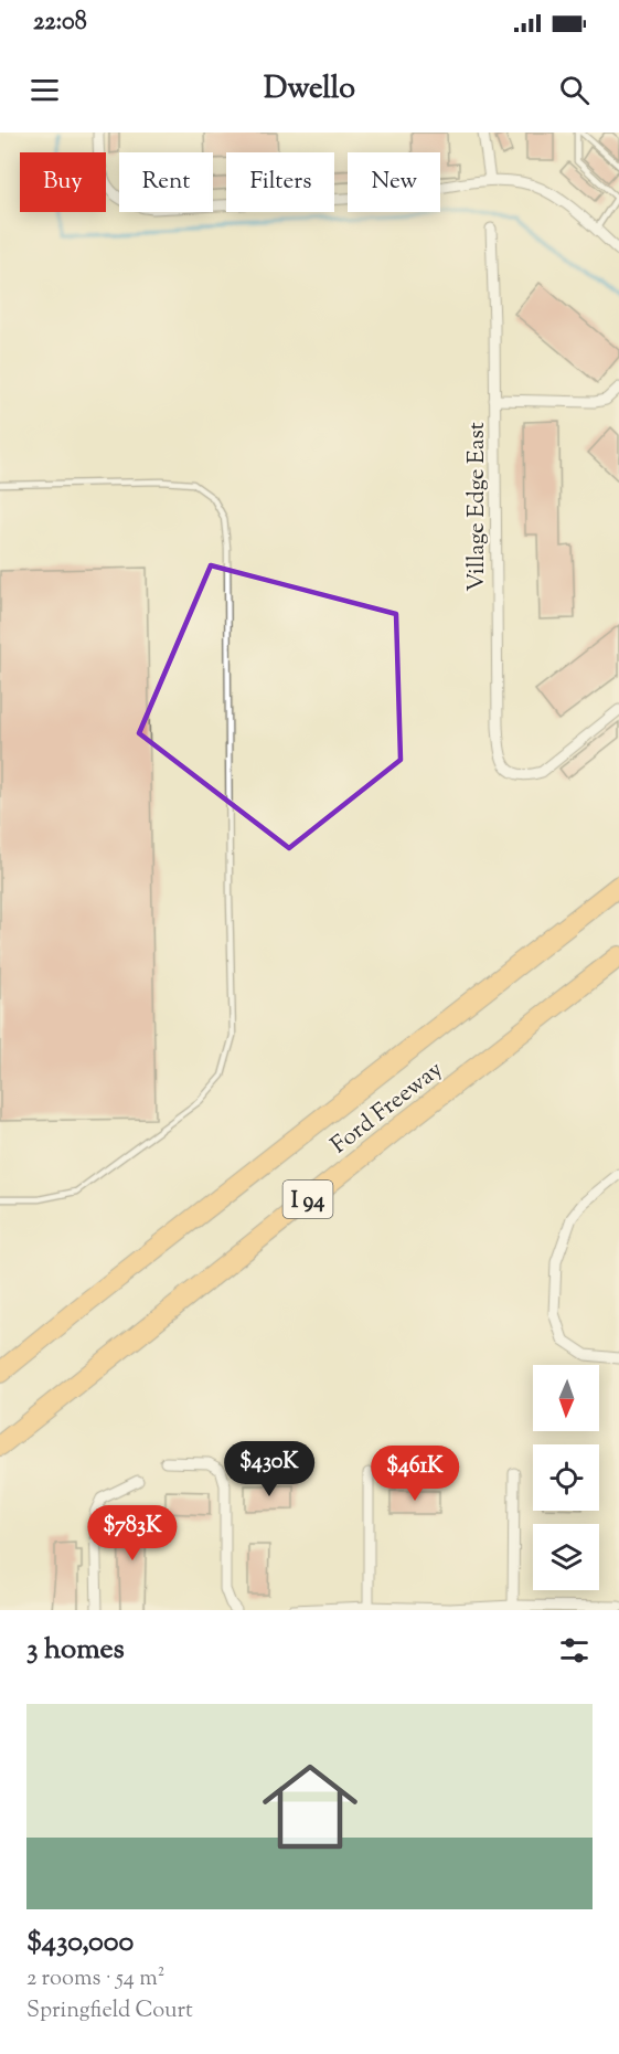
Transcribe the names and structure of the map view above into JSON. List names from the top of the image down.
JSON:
{
  "streets": {
    "highway": ["Ford Freeway", "I 94"],
    "street": ["Village Edge East"]
  },
  "north": "bottom",
  "page": {
    "status": "22:08",
    "header": "Dwello",
    "chip": [
      "Buy",
      "Rent",
      "Filters",
      "New"
    ],
    "price": ["$430K", "$461K", "$783K"],
    "heading": "3 homes",
    "list": [
      {
        "name": "$430,000",
        "note": "2 rooms · 54 m² · Springfield Court"
      }
    ]
  }
}
